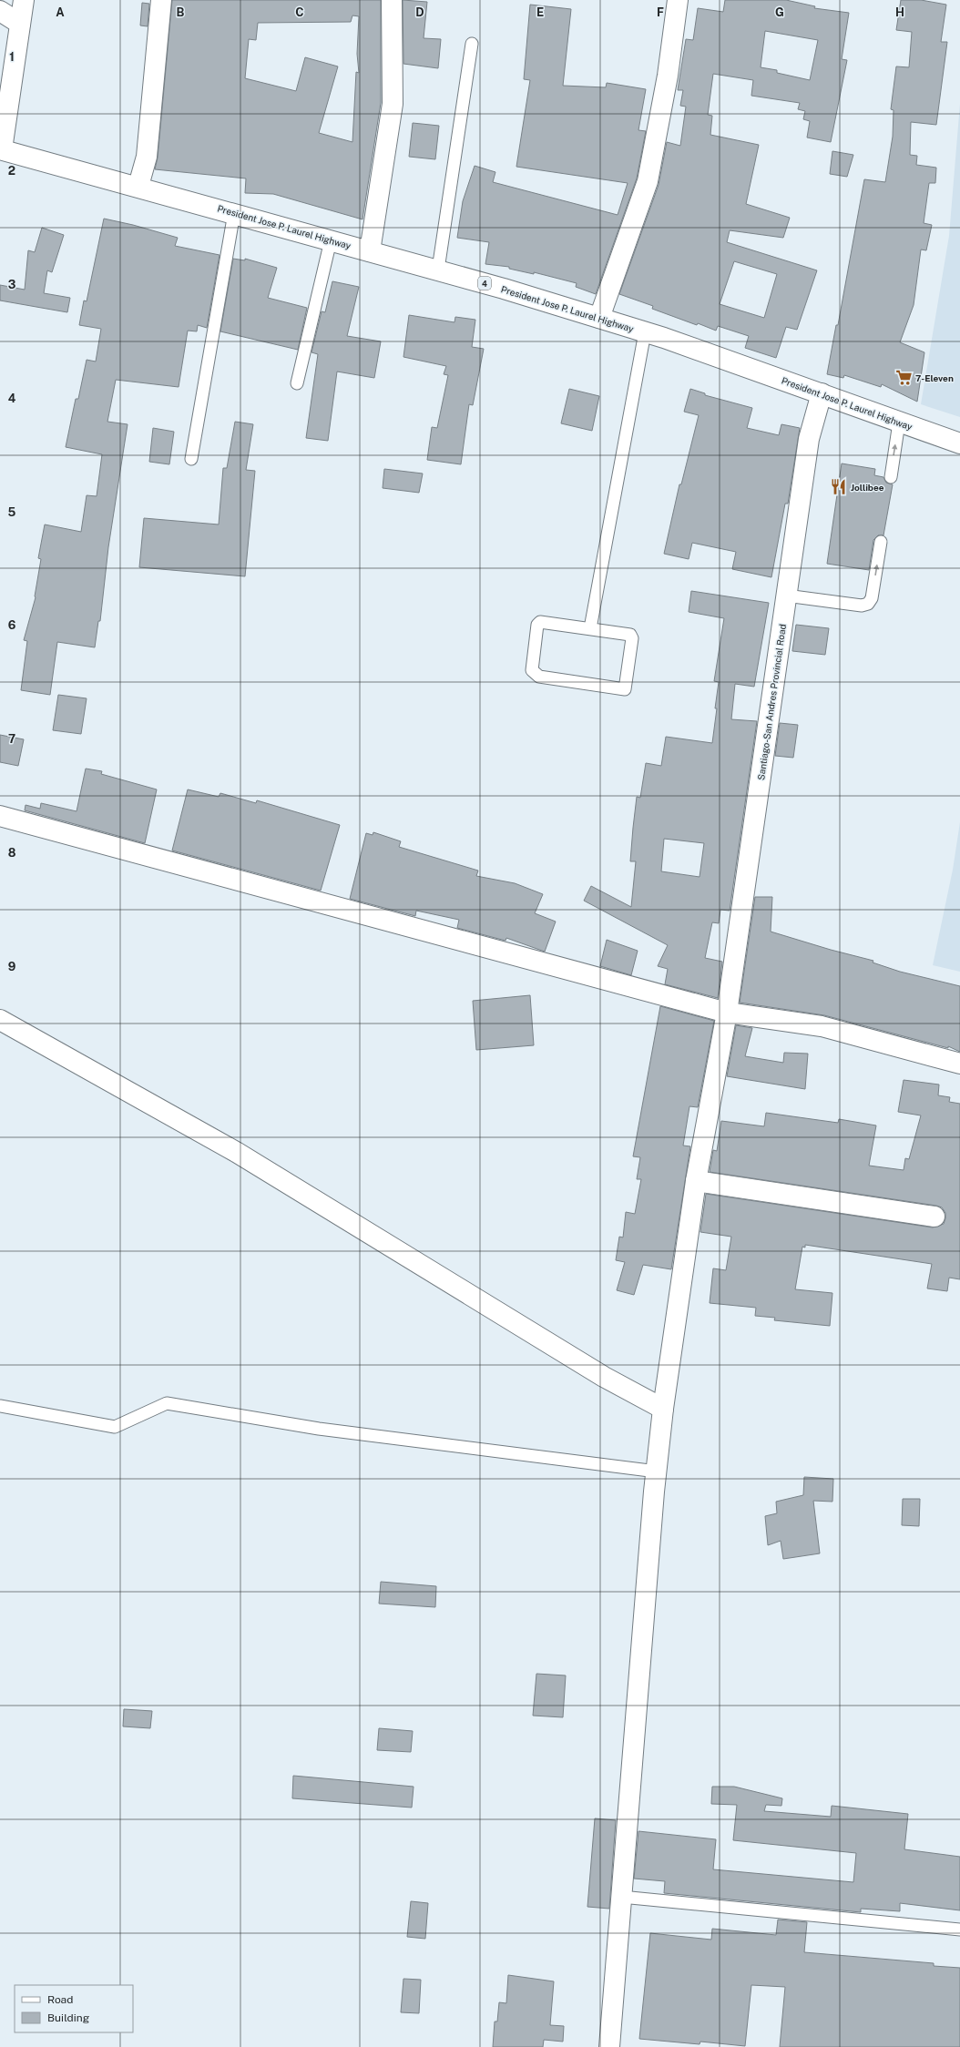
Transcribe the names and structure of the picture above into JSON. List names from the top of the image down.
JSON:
{
  "streets": {
    "main road": ["President Jose P. Laurel Highway", "4", "Santiago-San Andres Provincial Road"]
  },
  "crossings": [
    ["President Jose P. Laurel Highway", "Santiago-San Andres Provincial Road"]
  ],
  "places": {
    "supermarket": ["7-Eleven"],
    "restaurant": ["Jollibee"]
  },
  "legend": ["Road", "Building"],
  "grid": {
    "columns": [
      "A",
      "B",
      "C",
      "D",
      "E",
      "F",
      "G",
      "H"
    ],
    "rows": [
      "1",
      "2",
      "3",
      "4",
      "5",
      "6",
      "7",
      "8",
      "9"
    ]
  }
}
